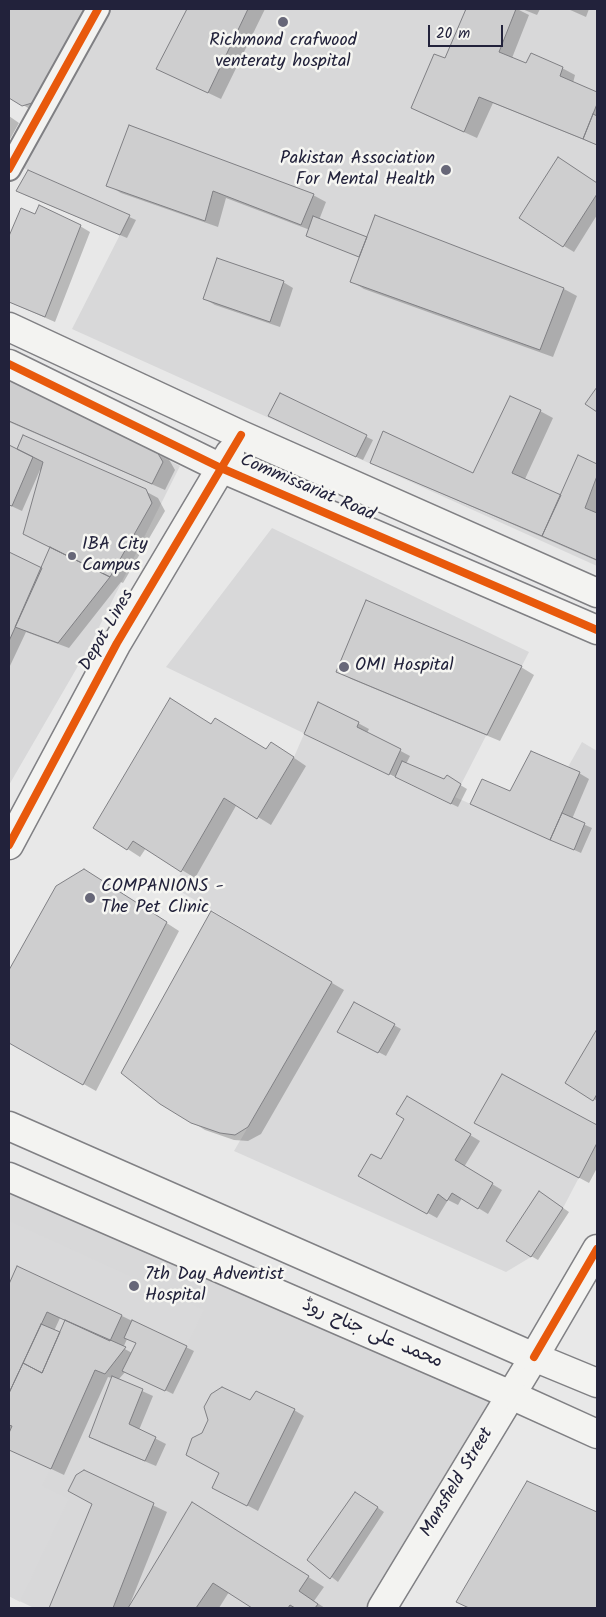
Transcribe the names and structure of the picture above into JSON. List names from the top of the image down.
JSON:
{
  "streets": {
    "main road": [
      "Commissariat Road",
      "Depot Lines",
      "محمد علی جناح روڈ",
      "Mansfield Street"
    ]
  },
  "crossings": [
    ["Commissariat Road", "Depot Lines"],
    ["محمد علی جناح روڈ", "Mansfield Street"]
  ],
  "places": [
    "Richmond crafwood venteraty hospital",
    "Pakistan Association For Mental Health",
    "IBA City Campus",
    "OMI Hospital",
    "COMPANIONS - The Pet Clinic",
    "7th Day Adventist Hospital"
  ],
  "scale_bar": "20 m"
}
